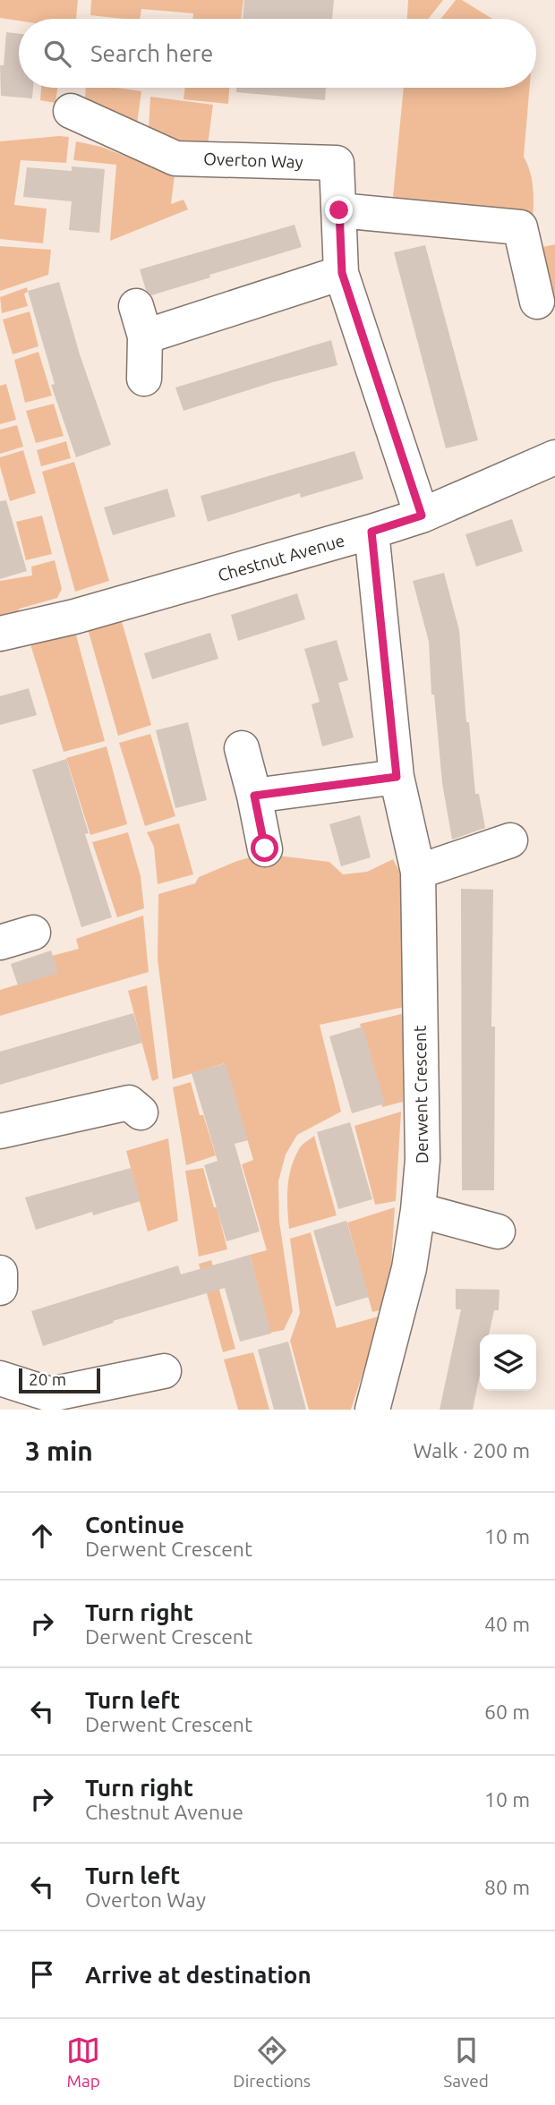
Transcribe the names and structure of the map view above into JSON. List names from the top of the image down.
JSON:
{
  "streets": {
    "street": ["Overton Way", "Chestnut Avenue", "Derwent Crescent"]
  },
  "crossings": [
    ["Overton Way", "Chestnut Avenue"],
    ["Chestnut Avenue", "Derwent Crescent"]
  ],
  "scale_bar": "20 m",
  "page": {
    "search": "Search here",
    "scale": "20 m",
    "heading": ["3 min", "Walk · 200 m"],
    "list": [
      ["Continue", "Derwent Crescent", "10 m"],
      ["Turn right", "Derwent Crescent", "40 m"],
      ["Turn left", "Derwent Crescent", "60 m"],
      ["Turn right", "Chestnut Avenue", "10 m"],
      ["Turn left", "Overton Way", "80 m"],
      "Arrive at destination"
    ],
    "nav": ["Map", "Directions", "Saved"]
  }
}
